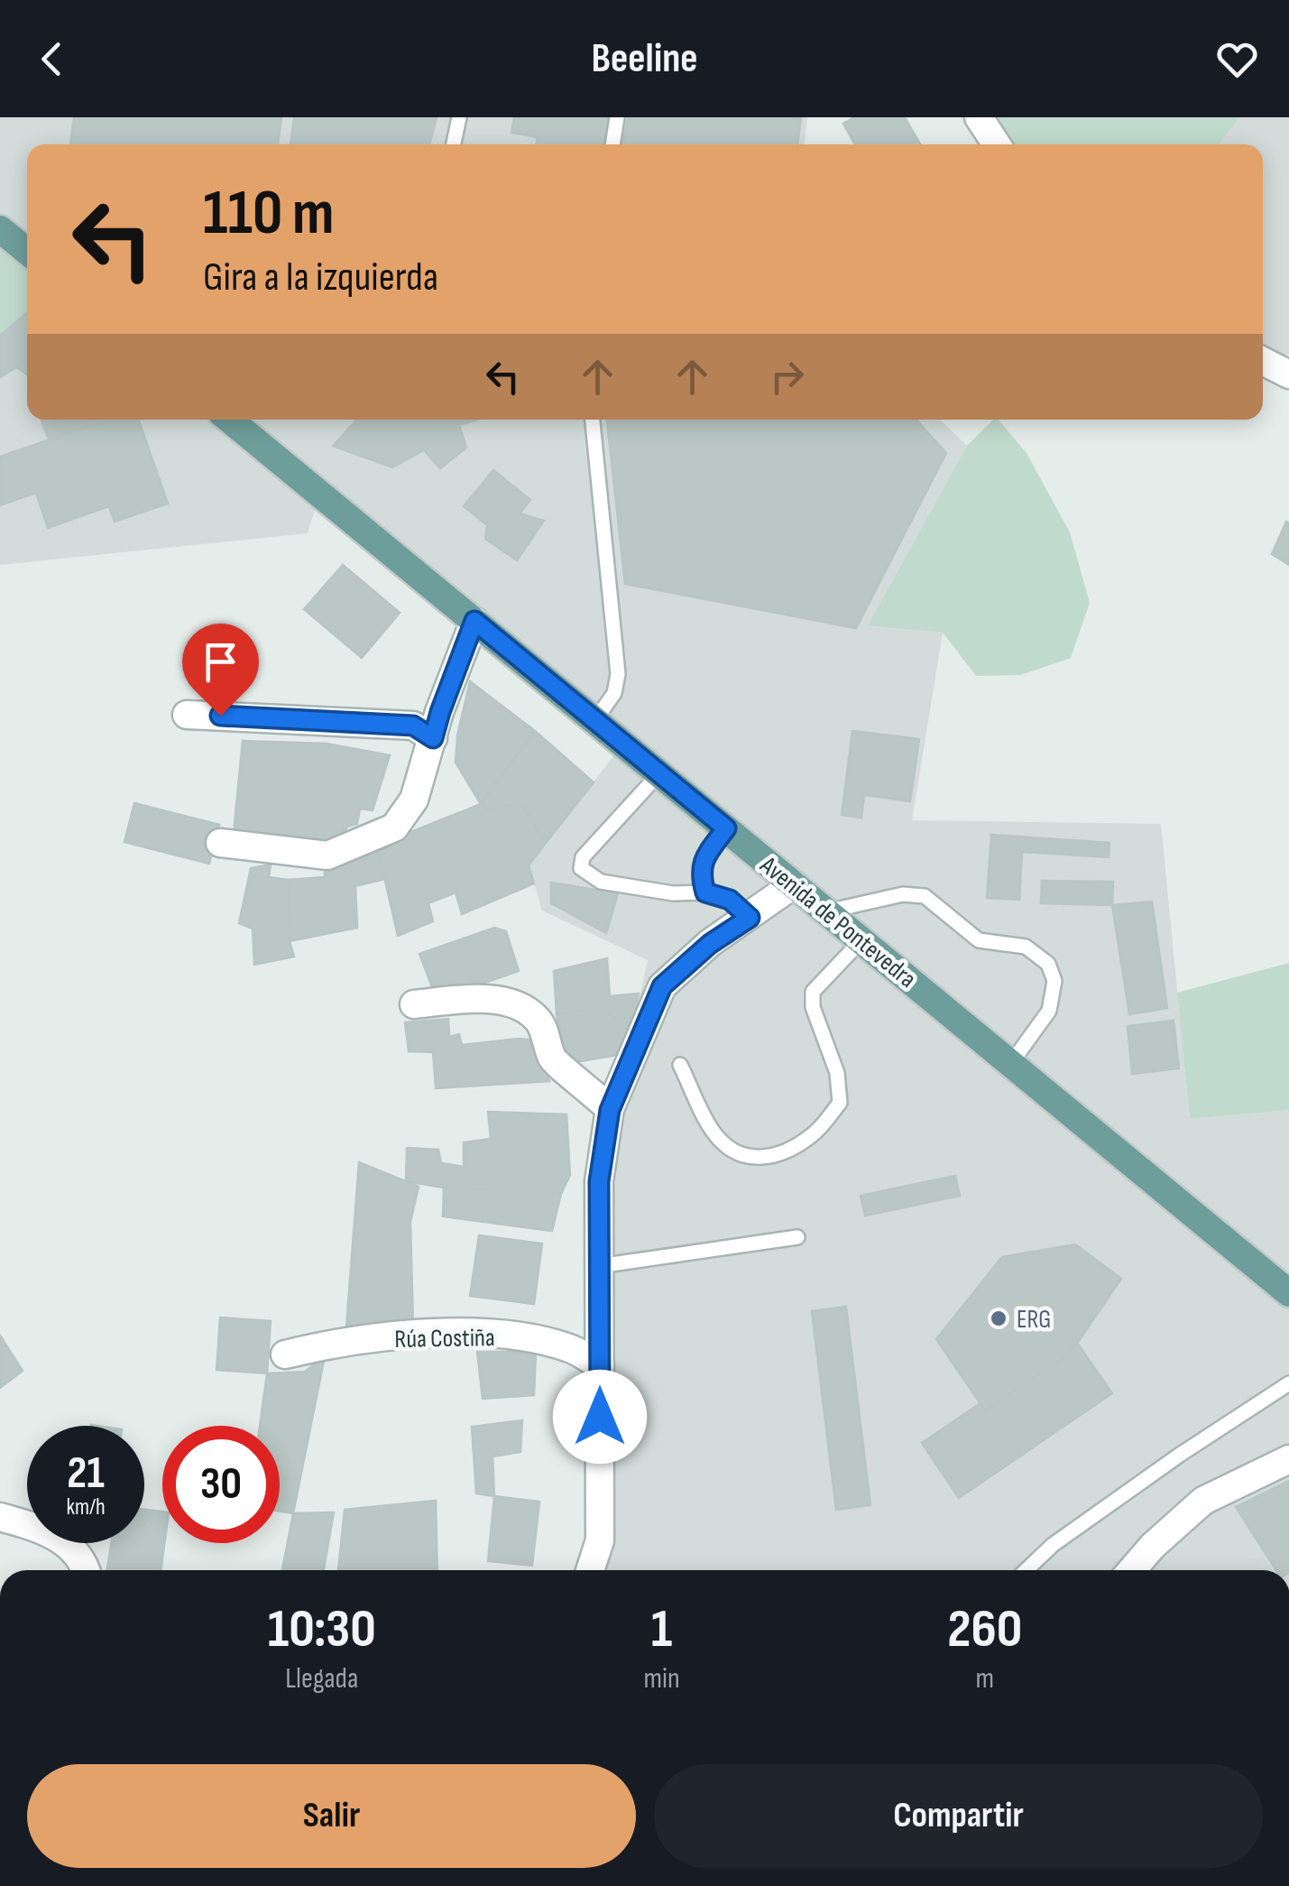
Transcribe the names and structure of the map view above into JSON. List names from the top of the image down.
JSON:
{
  "streets": {
    "main road": ["Avenida de Pontevedra"],
    "street": ["Rúa Costiña"]
  },
  "places": ["ERG"],
  "page": {
    "header": "Beeline",
    "turn": ["110 m", "Gira a la izquierda"],
    "speed": "21 km/h",
    "limit": "30",
    "eta": [
      "10:30",
      "Llegada",
      "1",
      "min",
      "260",
      "m"
    ],
    "buttons": ["Salir", "Compartir"]
  }
}
